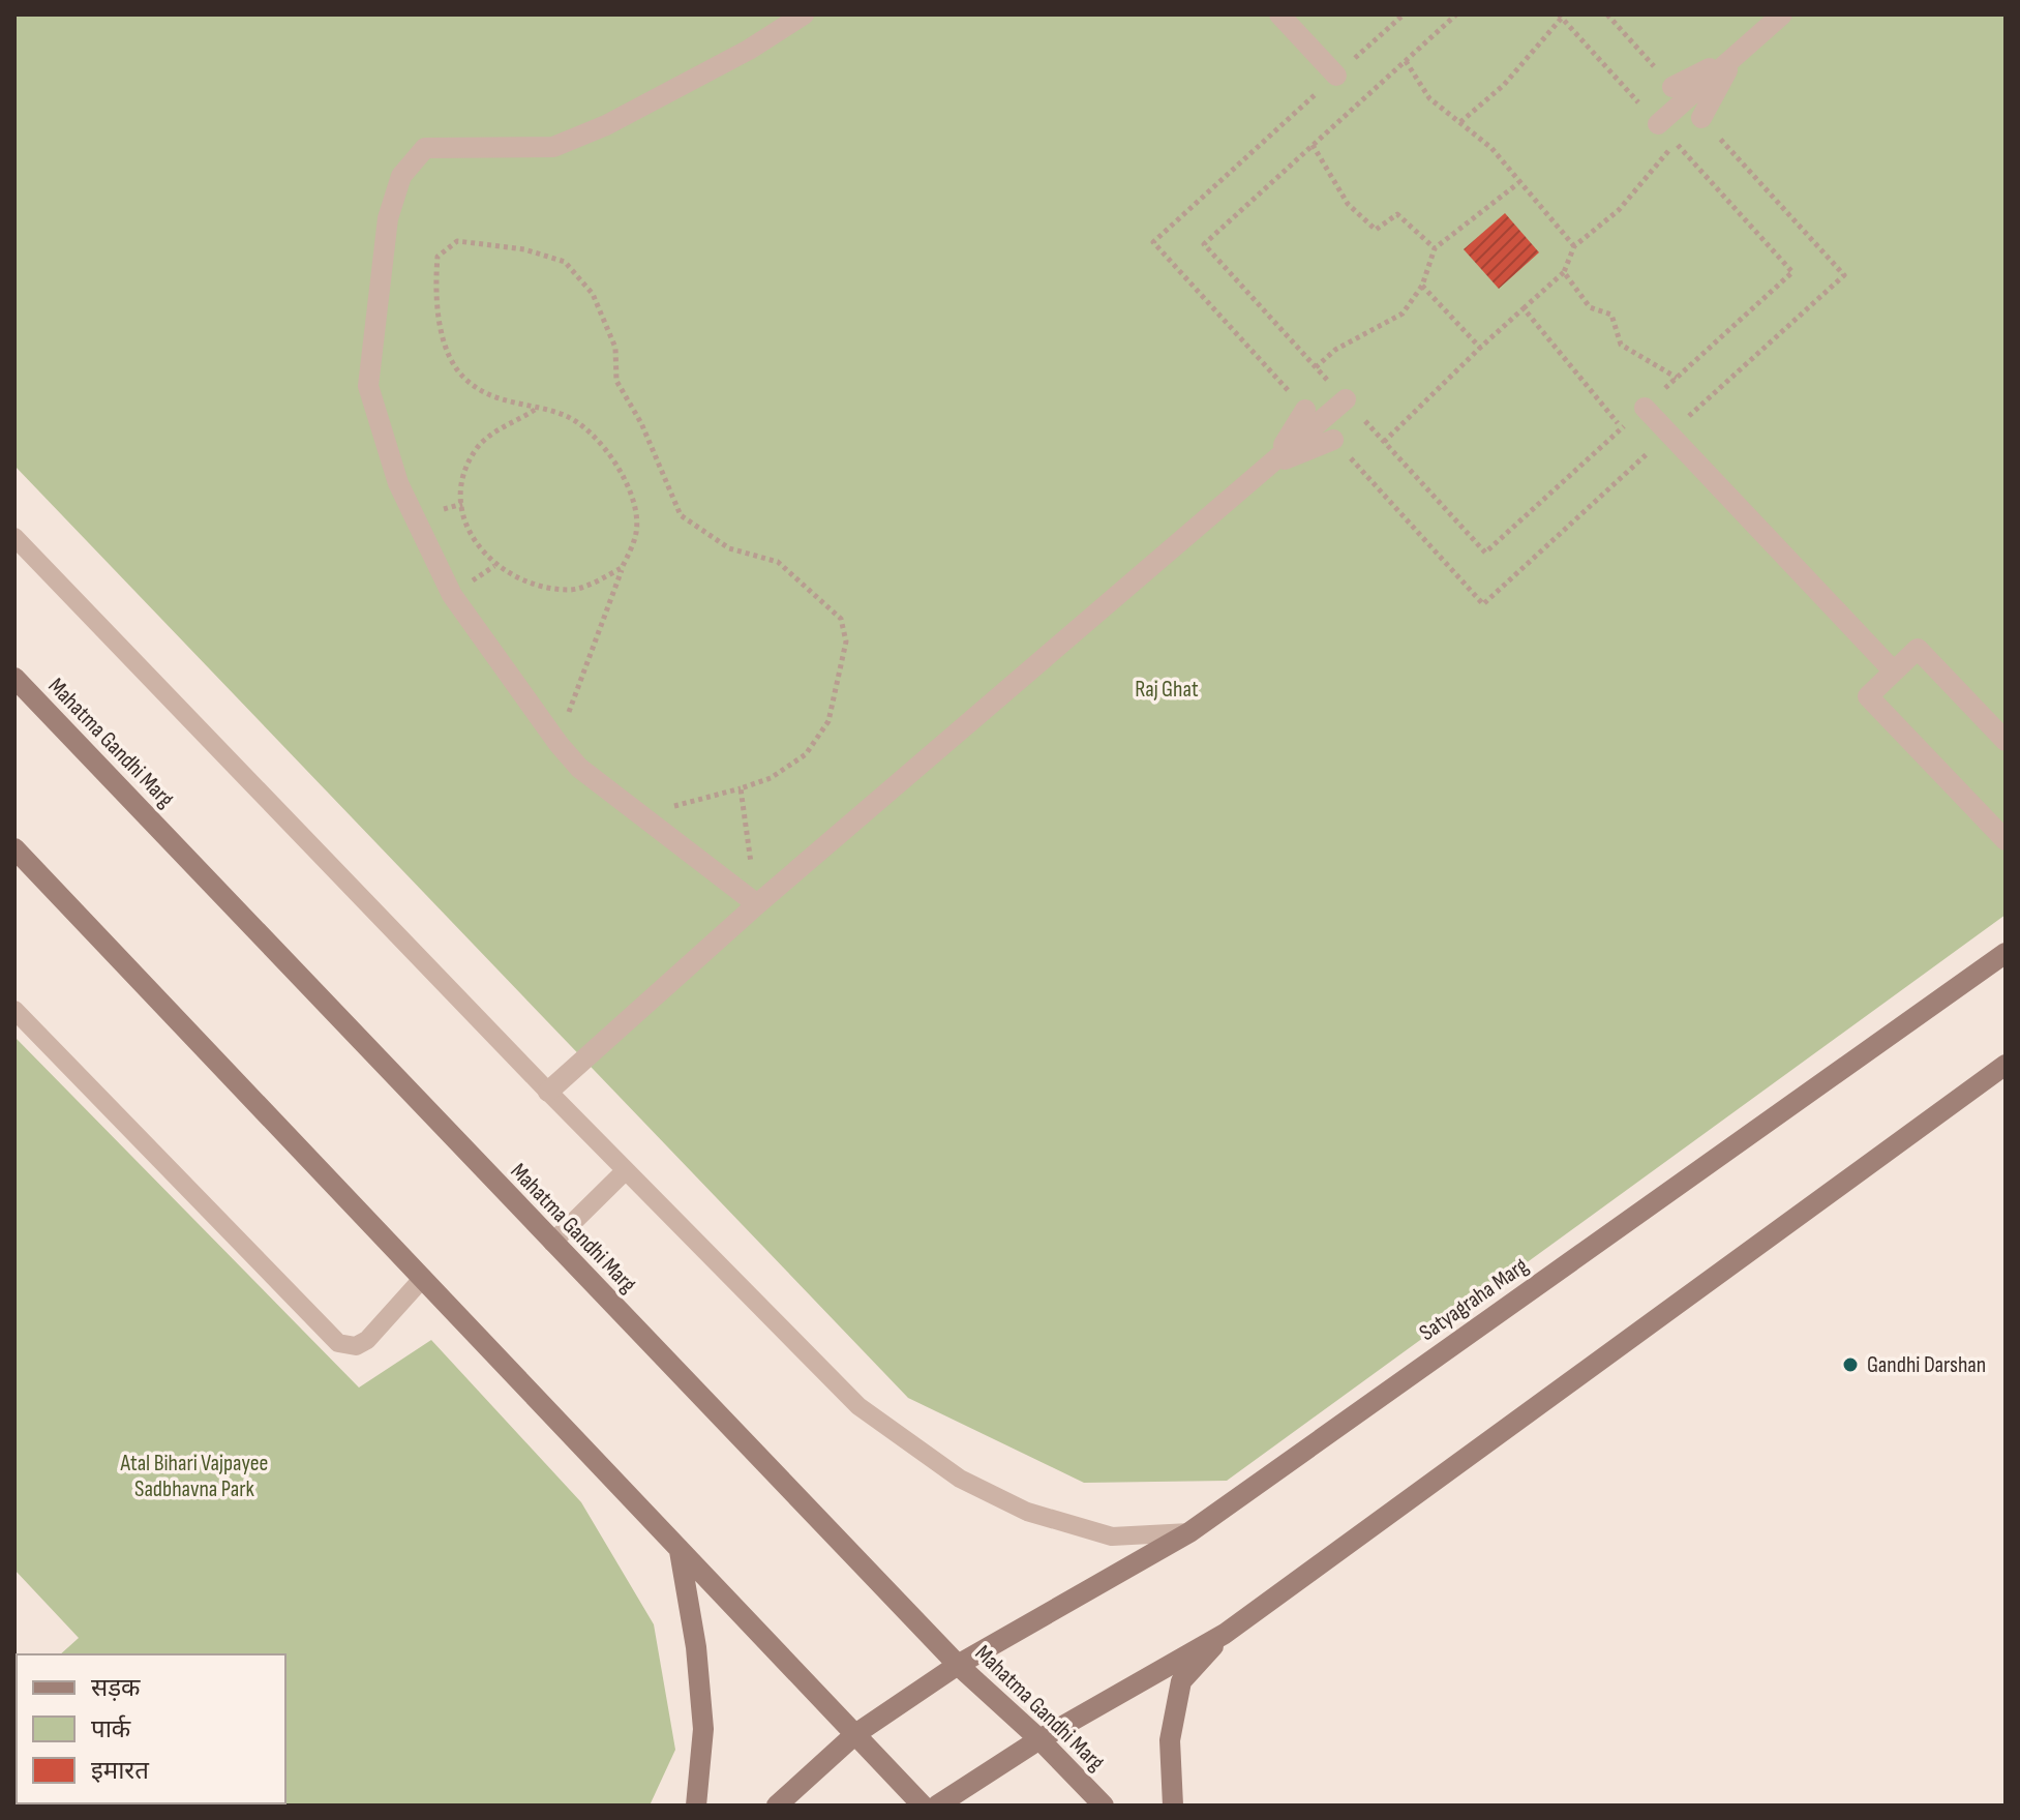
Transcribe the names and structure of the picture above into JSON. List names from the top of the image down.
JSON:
{
  "streets": {
    "main road": ["Mahatma Gandhi Marg", "Satyagraha Marg"]
  },
  "crossings": [
    ["Mahatma Gandhi Marg", "Satyagraha Marg"]
  ],
  "parks": ["Raj Ghat", "Atal Bihari Vajpayee Sadbhavna Park"],
  "places": ["Gandhi Darshan"],
  "legend": ["सड़क", "पार्क", "इमारत"]
}
